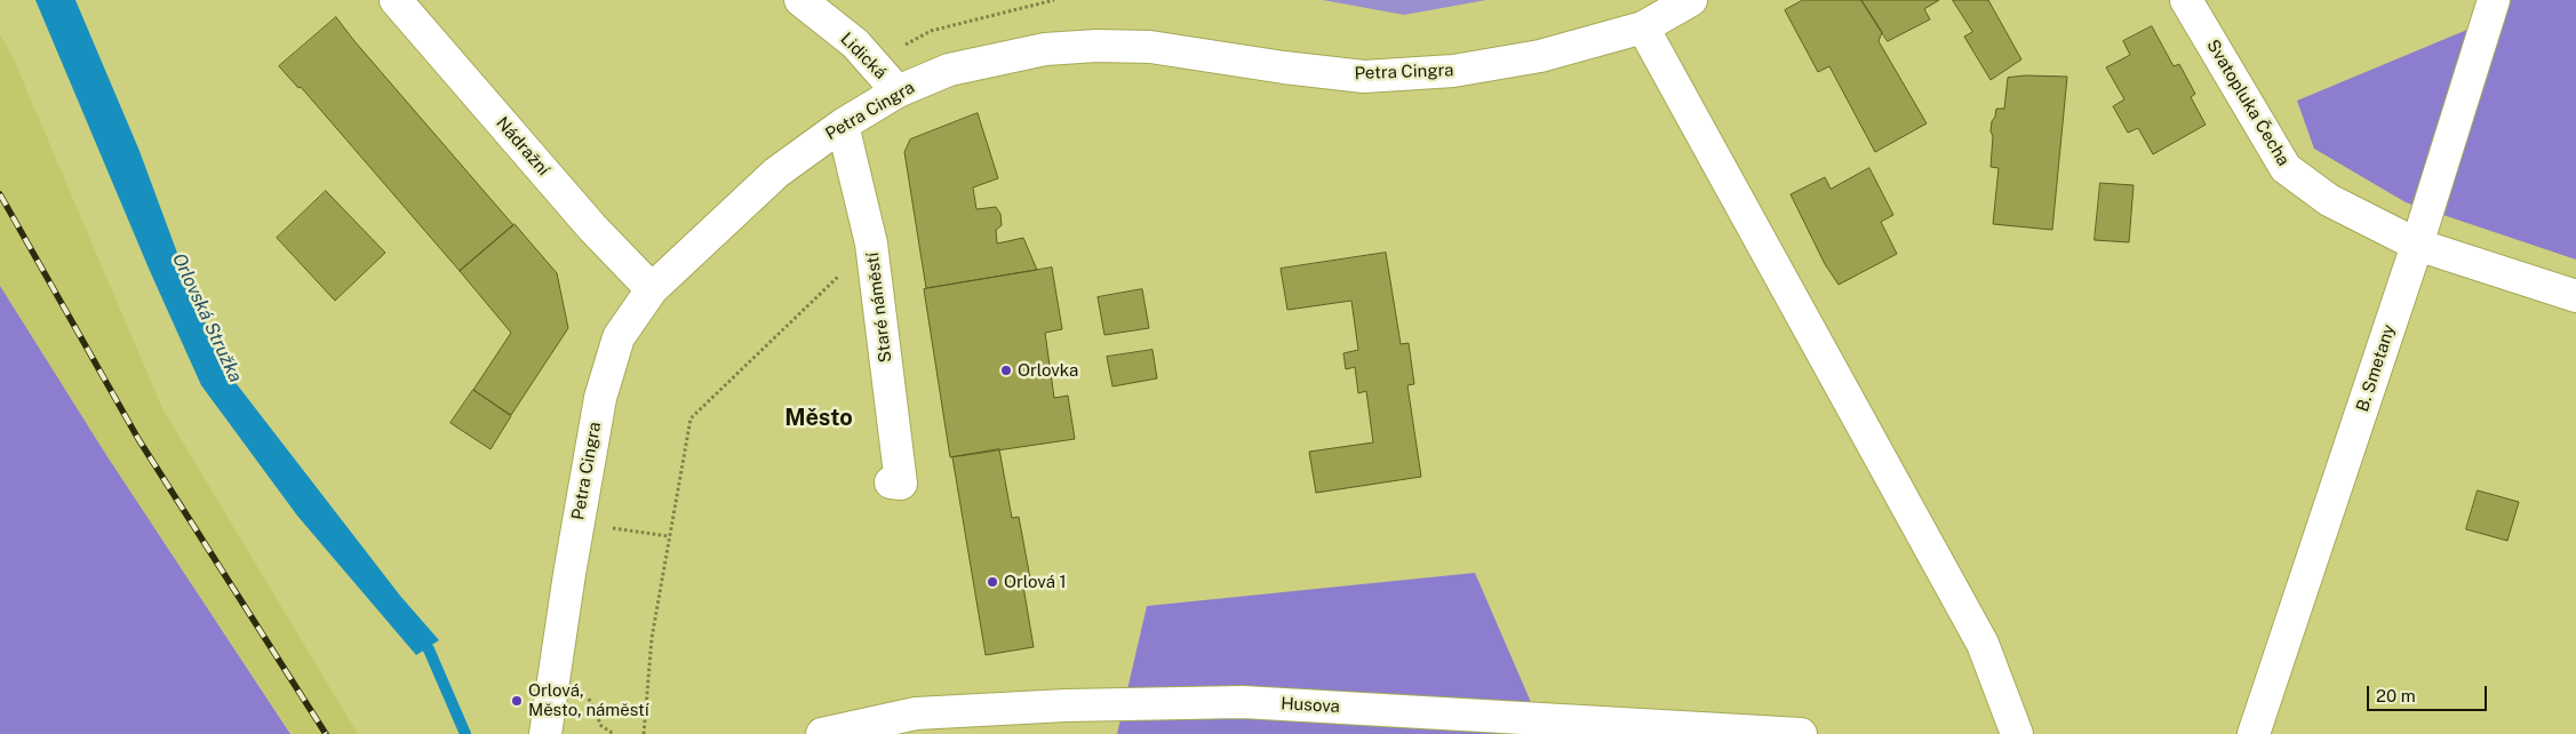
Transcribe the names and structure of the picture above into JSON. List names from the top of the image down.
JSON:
{
  "streets": {
    "street": [
      "Lidická",
      "Petra Cingra",
      "Svatopluka Čecha",
      "Nádražní",
      "Staré náměstí",
      "B. Smetany",
      "Husova"
    ]
  },
  "crossings": [
    ["Lidická", "Petra Cingra"],
    ["Petra Cingra", "Nádražní"],
    ["Petra Cingra", "Staré náměstí"],
    ["Svatopluka Čecha", "B. Smetany"]
  ],
  "districts": ["Město"],
  "water": ["Orlovská Stružka"],
  "places": ["Orlovka", "Orlová 1", "Orlová, Město, náměstí"],
  "scale_bar": "20 m"
}
